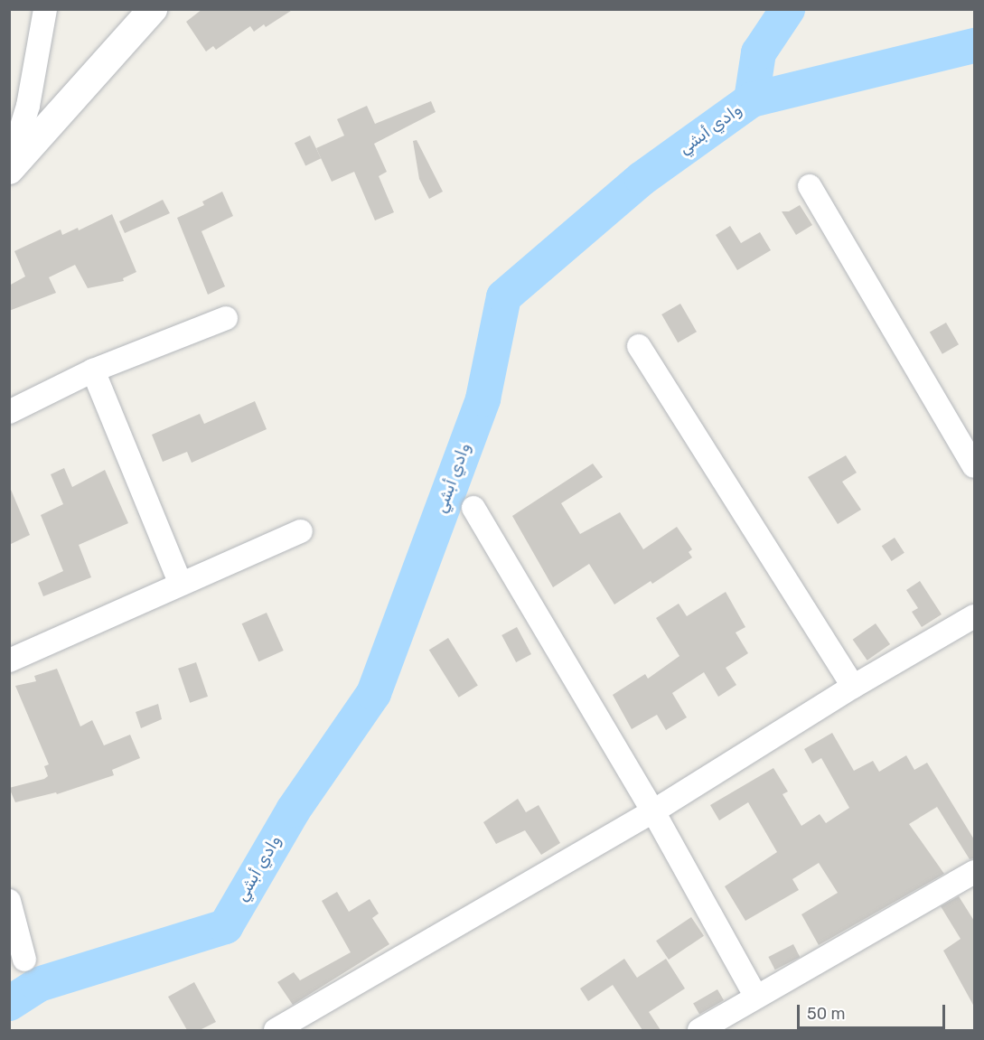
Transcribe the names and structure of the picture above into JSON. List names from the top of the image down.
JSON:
{
  "water": ["وادي أبشي"],
  "scale_bar": "50 m"
}
